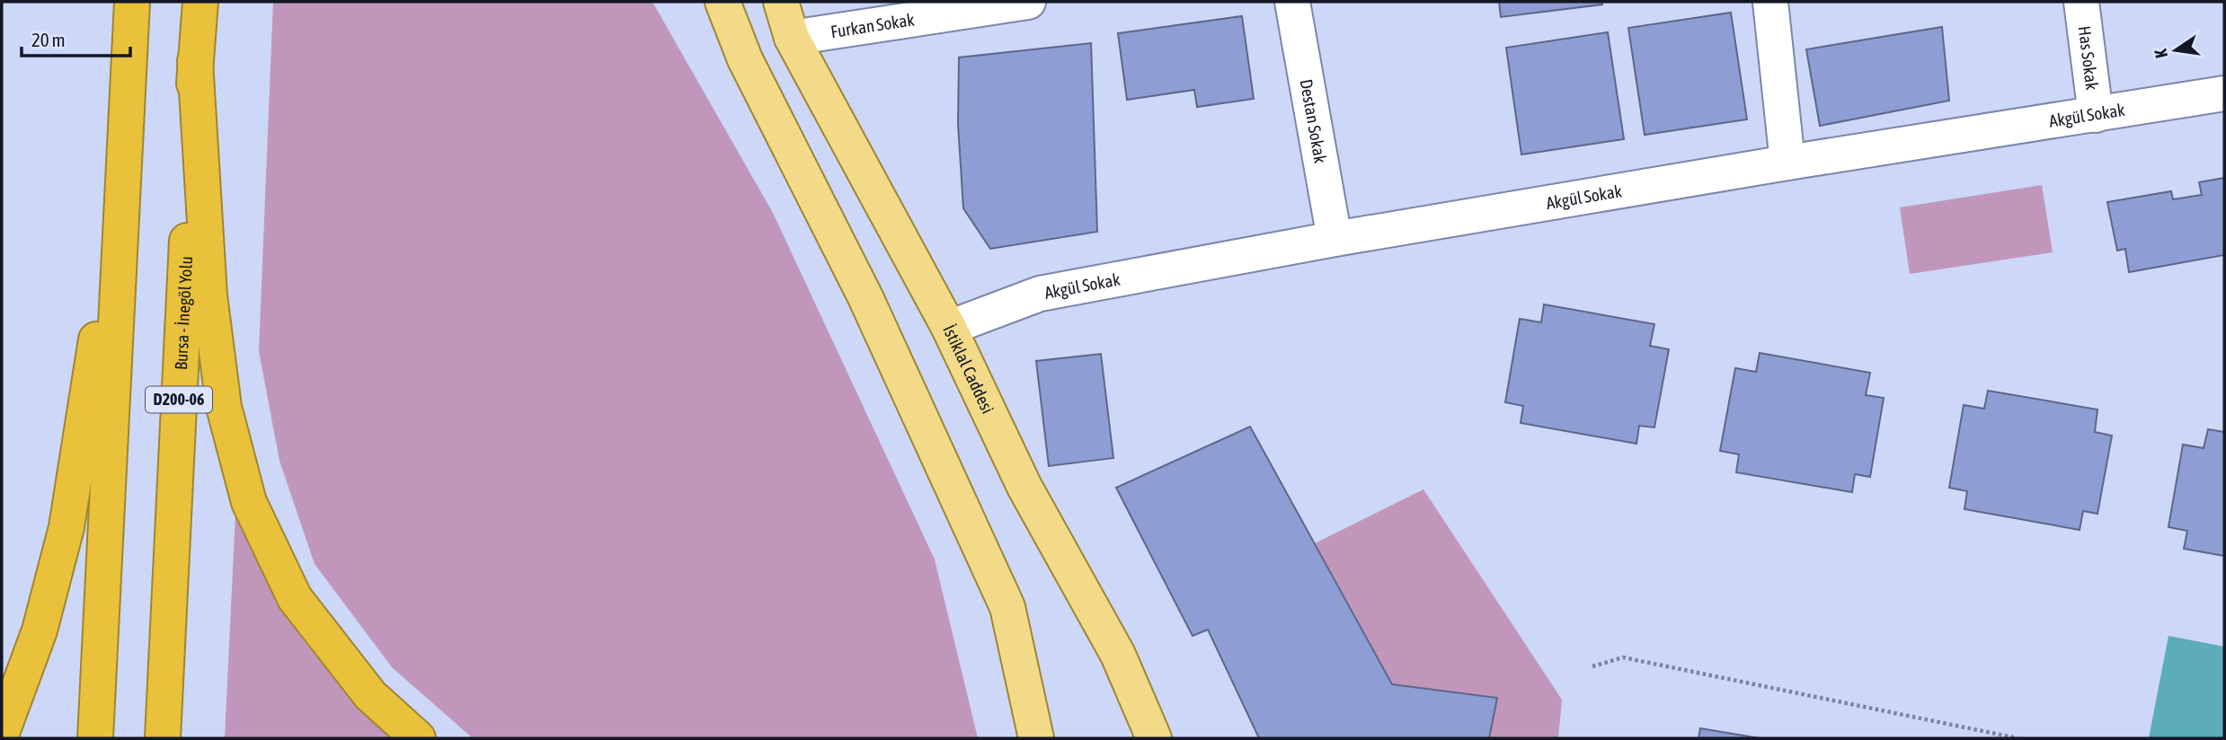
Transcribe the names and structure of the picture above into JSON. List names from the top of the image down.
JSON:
{
  "streets": {
    "highway": ["Bursa - İnegöl Yolu", "D200-06"],
    "main road": ["İstiklal Caddesi"],
    "street": [
      "Furkan Sokak",
      "Has Sokak",
      "Akgül Sokak",
      "Destan Sokak"
    ]
  },
  "crossings": [
    ["Furkan Sokak", "İstiklal Caddesi"],
    ["Has Sokak", "Akgül Sokak"],
    ["Akgül Sokak", "Destan Sokak"],
    ["Akgül Sokak", "İstiklal Caddesi"]
  ],
  "scale_bar": "20 m",
  "north": "left"
}
